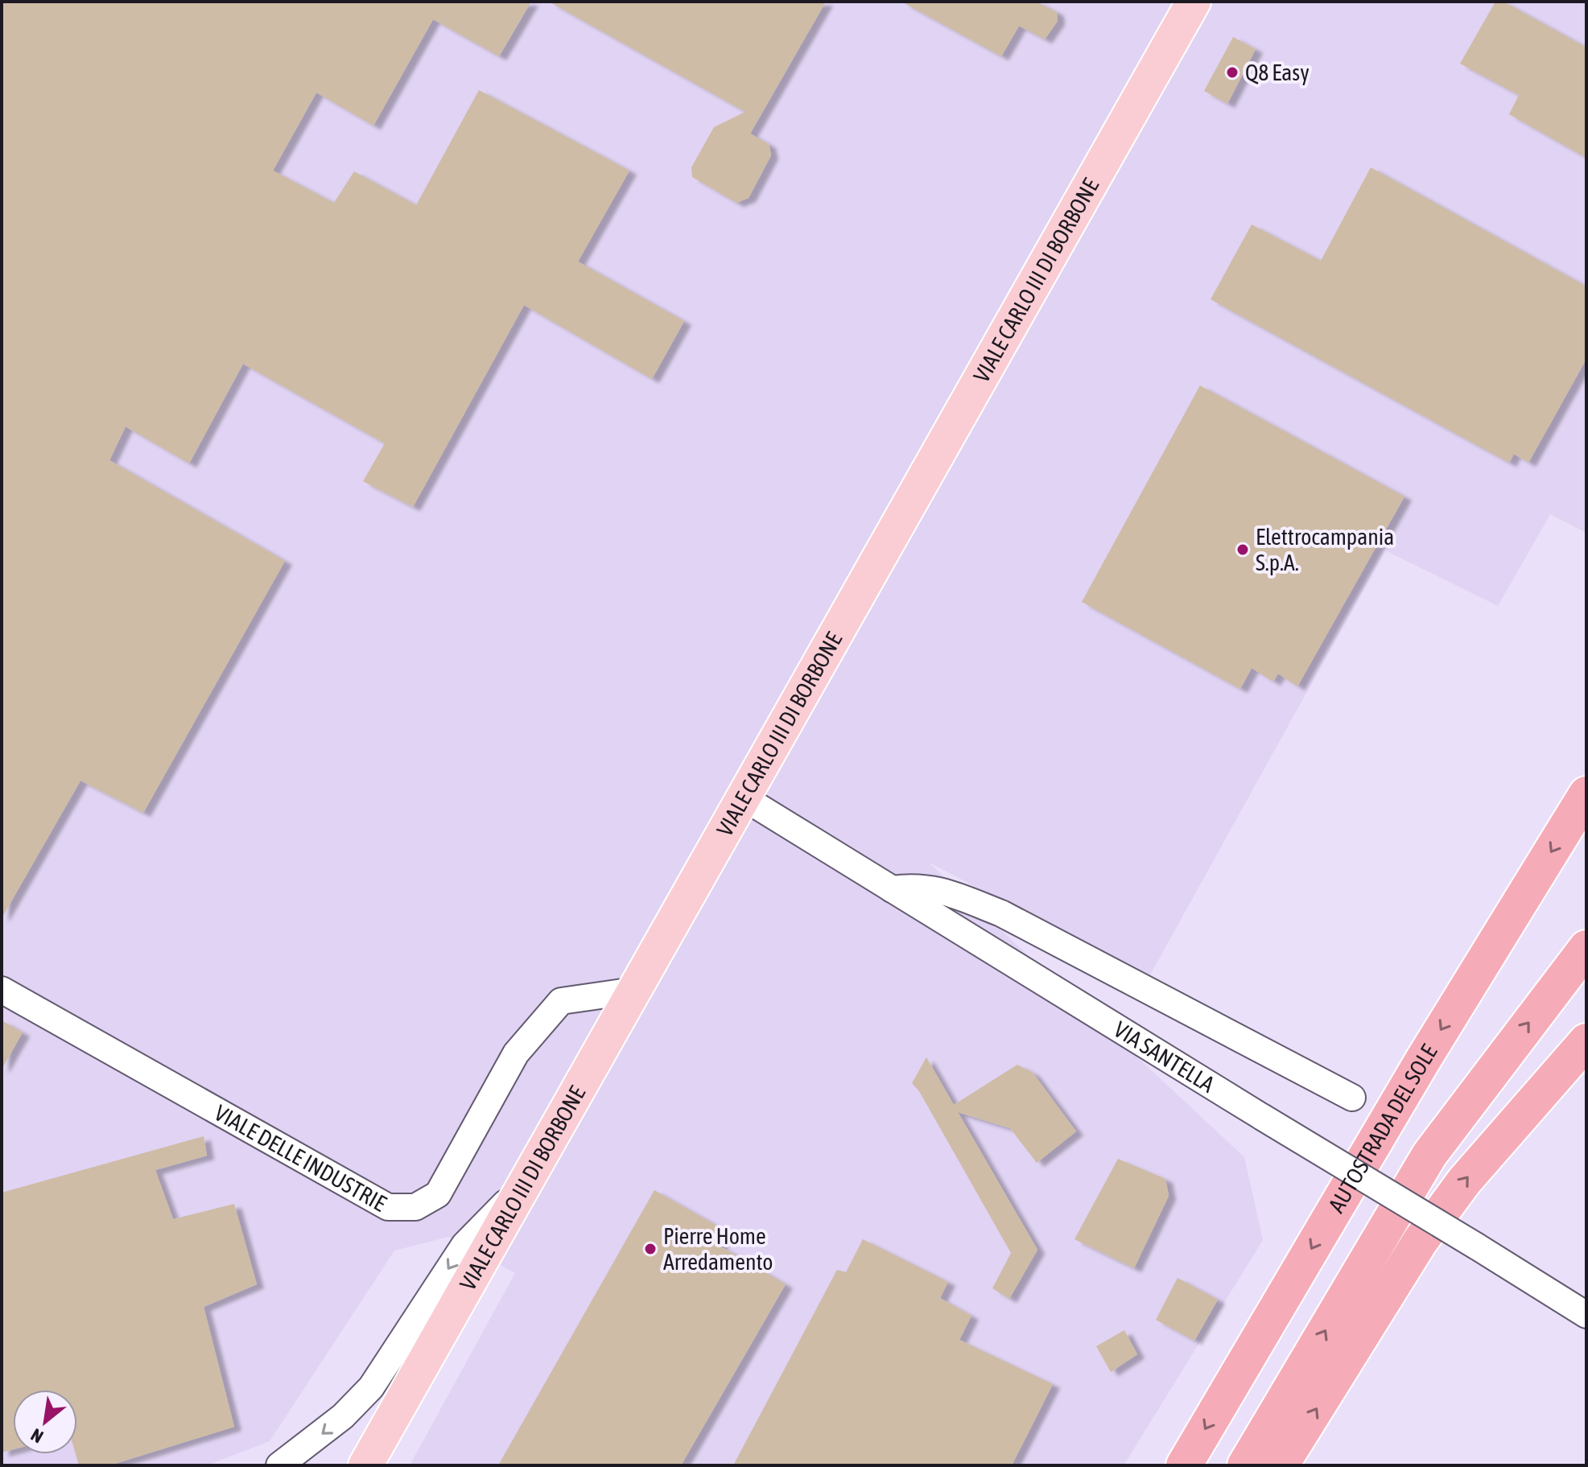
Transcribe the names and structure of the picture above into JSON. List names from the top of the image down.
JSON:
{
  "streets": {
    "highway": ["AUTOSTRADA DEL SOLE"],
    "main road": ["VIALE CARLO III DI BORBONE"],
    "street": ["VIA SANTELLA", "VIALE DELLE INDUSTRIE"]
  },
  "crossings": [
    ["VIALE CARLO III DI BORBONE", "VIA SANTELLA"],
    ["VIALE CARLO III DI BORBONE", "VIALE DELLE INDUSTRIE"]
  ],
  "places": ["Q8 Easy", "Elettrocampania S.p.A.", "Pierre Home Arredamento"],
  "north": "bottom left"
}
